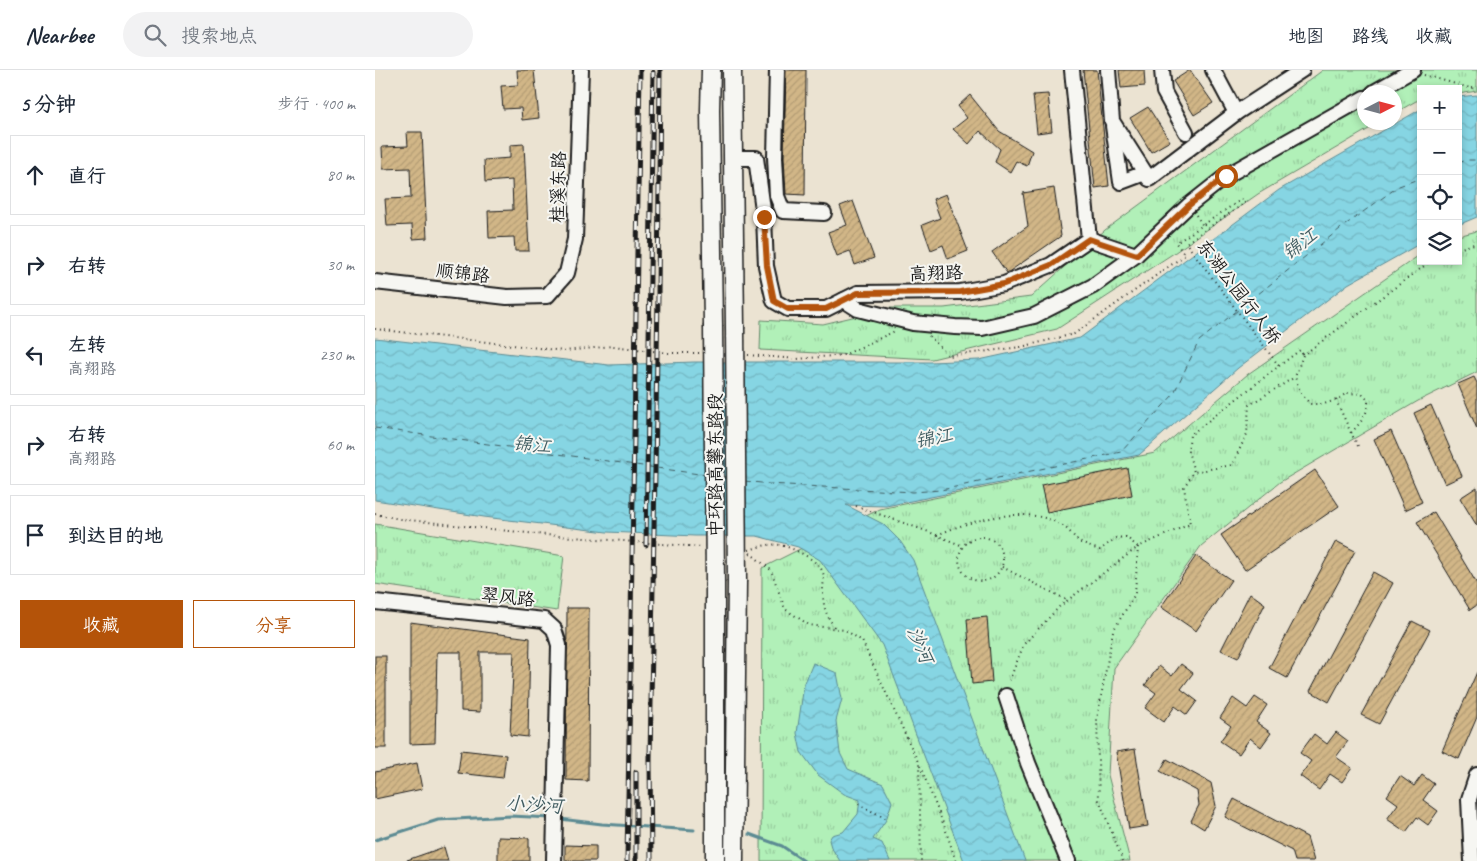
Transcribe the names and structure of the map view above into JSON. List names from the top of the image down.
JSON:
{
  "streets": {
    "main road": ["中环路高攀东路段"],
    "street": [
      "桂溪东路",
      "顺锦路",
      "高翔路",
      "翠风路"
    ],
    "path": ["东湖公园行人桥"]
  },
  "crossings": [
    ["桂溪东路", "顺锦路"],
    ["高翔路", "中环路高攀东路段"]
  ],
  "water": ["锦江", "沙河", "小沙河"],
  "north": "right",
  "page": {
    "header": "Nearbee",
    "search": "搜索地点",
    "nav": ["地图", "路线", "收藏"],
    "heading": ["5 分钟", "步行 · 400 m"],
    "map_buttons": ["+", "−"],
    "list": [
      ["直行", "80 m"],
      ["右转", "30 m"],
      ["左转", "高翔路", "230 m"],
      ["右转", "高翔路", "60 m"],
      "到达目的地"
    ],
    "buttons": ["收藏", "分享"]
  }
}
